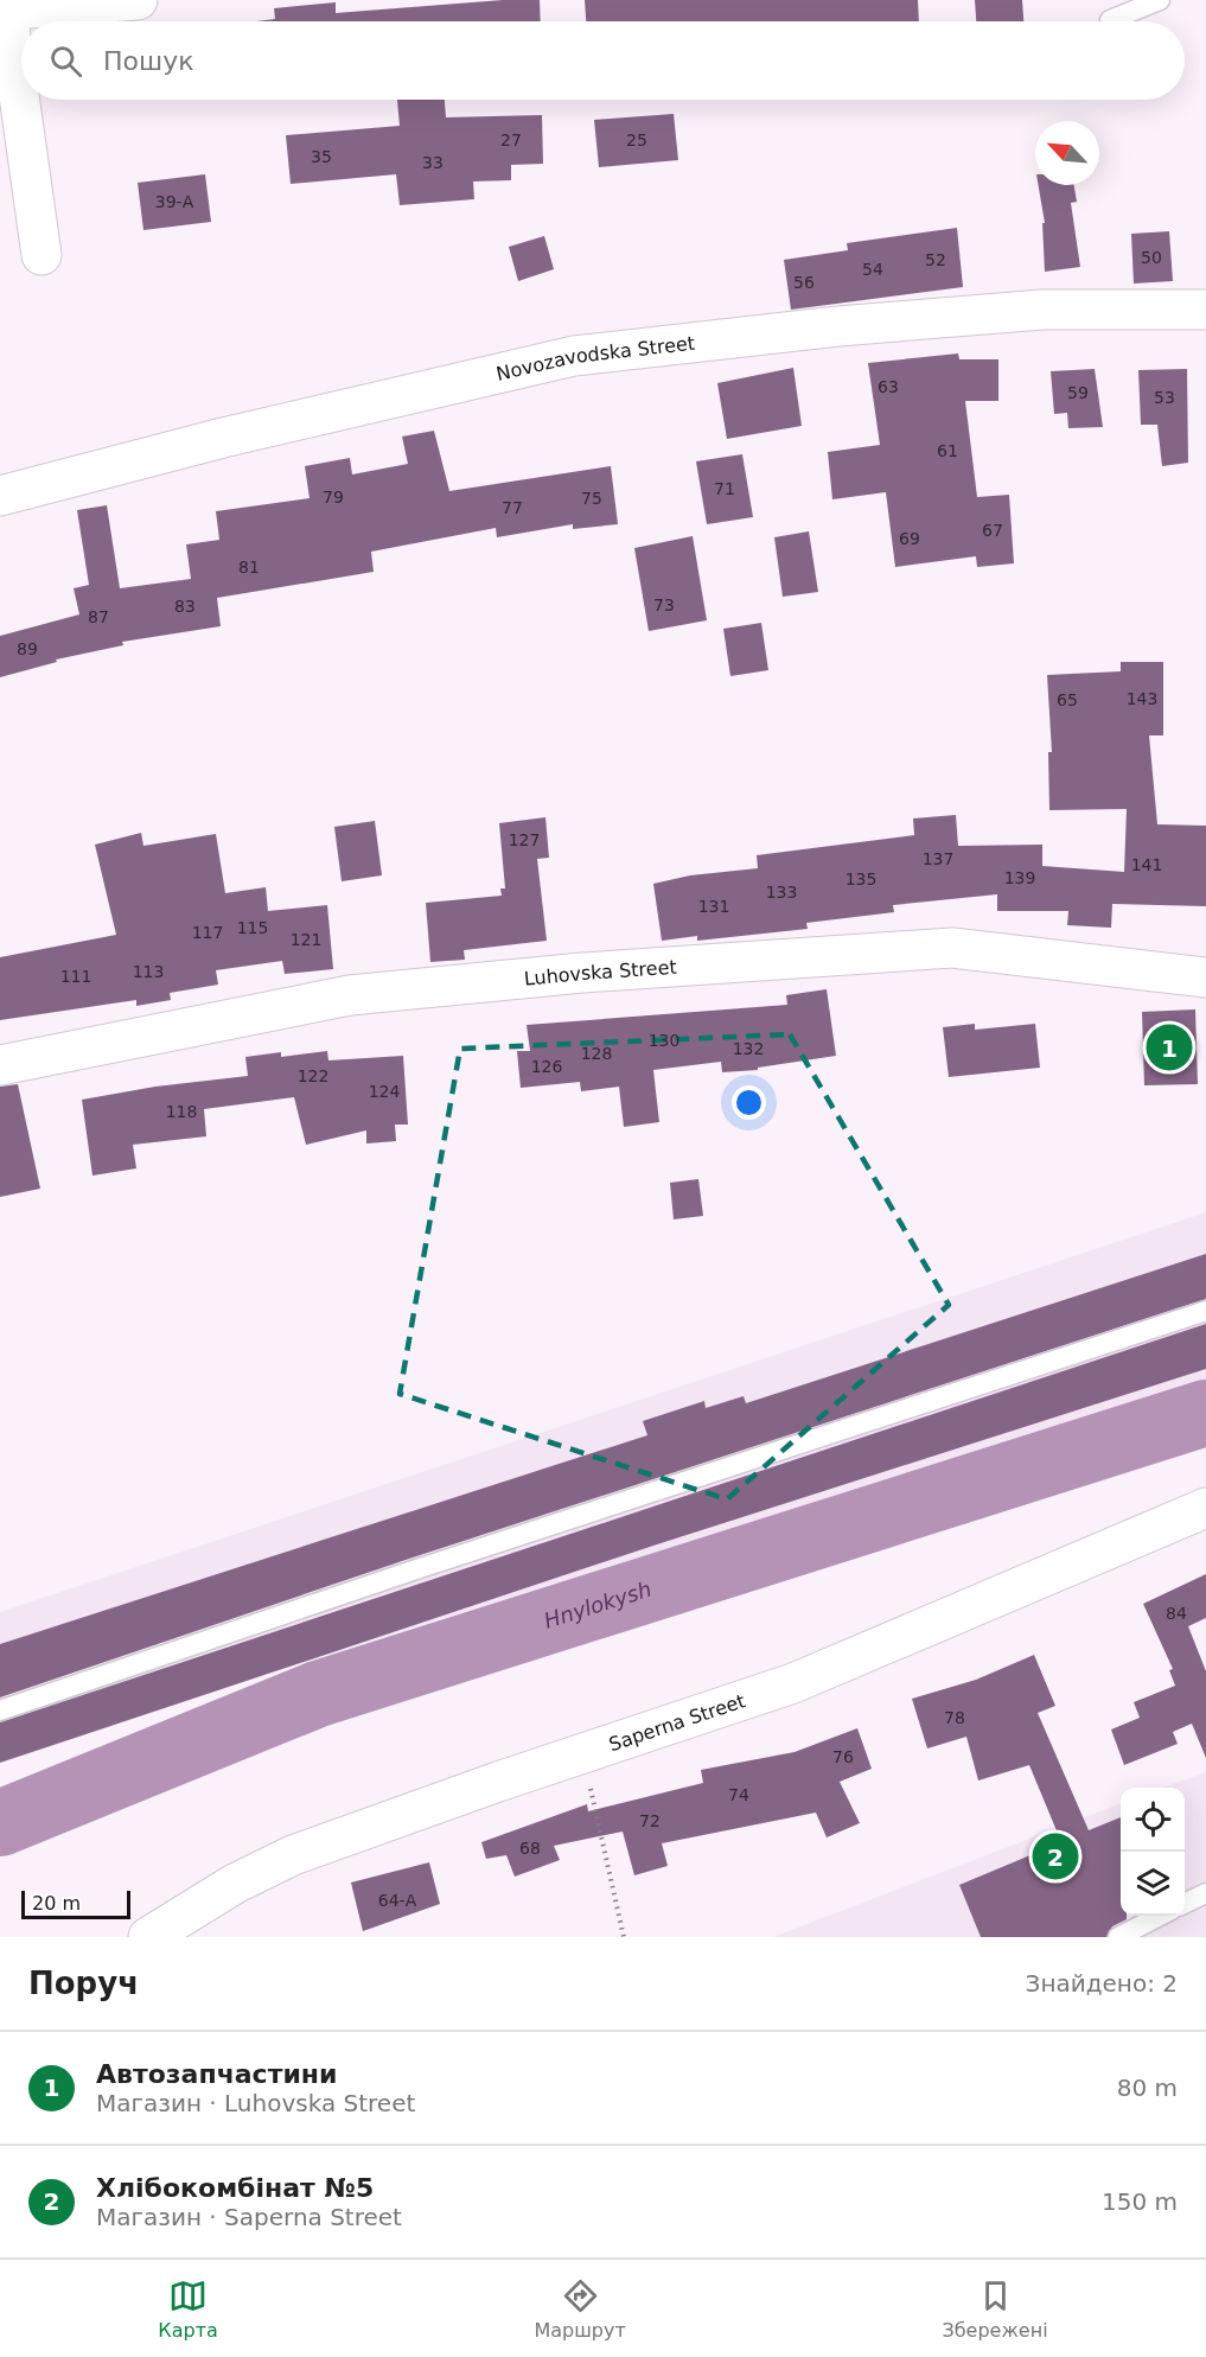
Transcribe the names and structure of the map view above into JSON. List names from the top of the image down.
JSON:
{
  "streets": {
    "street": ["Novozavodska Street", "Luhovska Street", "Saperna Street"]
  },
  "water": ["Hnylokysh"],
  "house_numbers": [
    "27",
    "25",
    "35",
    "33",
    "39-А",
    "50",
    "52",
    "54",
    "56",
    "63",
    "59",
    "53",
    "61",
    "71",
    "79",
    "75",
    "77",
    "67",
    "69",
    "81",
    "73",
    "83",
    "87",
    "89",
    "143",
    "65",
    "127",
    "137",
    "141",
    "139",
    "135",
    "133",
    "131",
    "115",
    "117",
    "121",
    "113",
    "111",
    "130",
    "132",
    "128",
    "126",
    "122",
    "124",
    "118",
    "84",
    "78",
    "76",
    "74",
    "72",
    "68",
    "64-А"
  ],
  "scale_bar": "20 m",
  "north": "top left",
  "page": {
    "search": "Пошук",
    "pins": ["1", "2"],
    "scale": "20 m",
    "heading": ["Поруч", "Знайдено: 2"],
    "list": [
      {
        "mark": "1",
        "name": "Автозапчастини",
        "note": "Магазин · Luhovska Street",
        "value": "80 m"
      },
      {
        "mark": "2",
        "name": "Хлібокомбінат №5",
        "note": "Магазин · Saperna Street",
        "value": "150 m"
      }
    ],
    "nav": ["Карта", "Маршрут", "Збережені"]
  }
}
